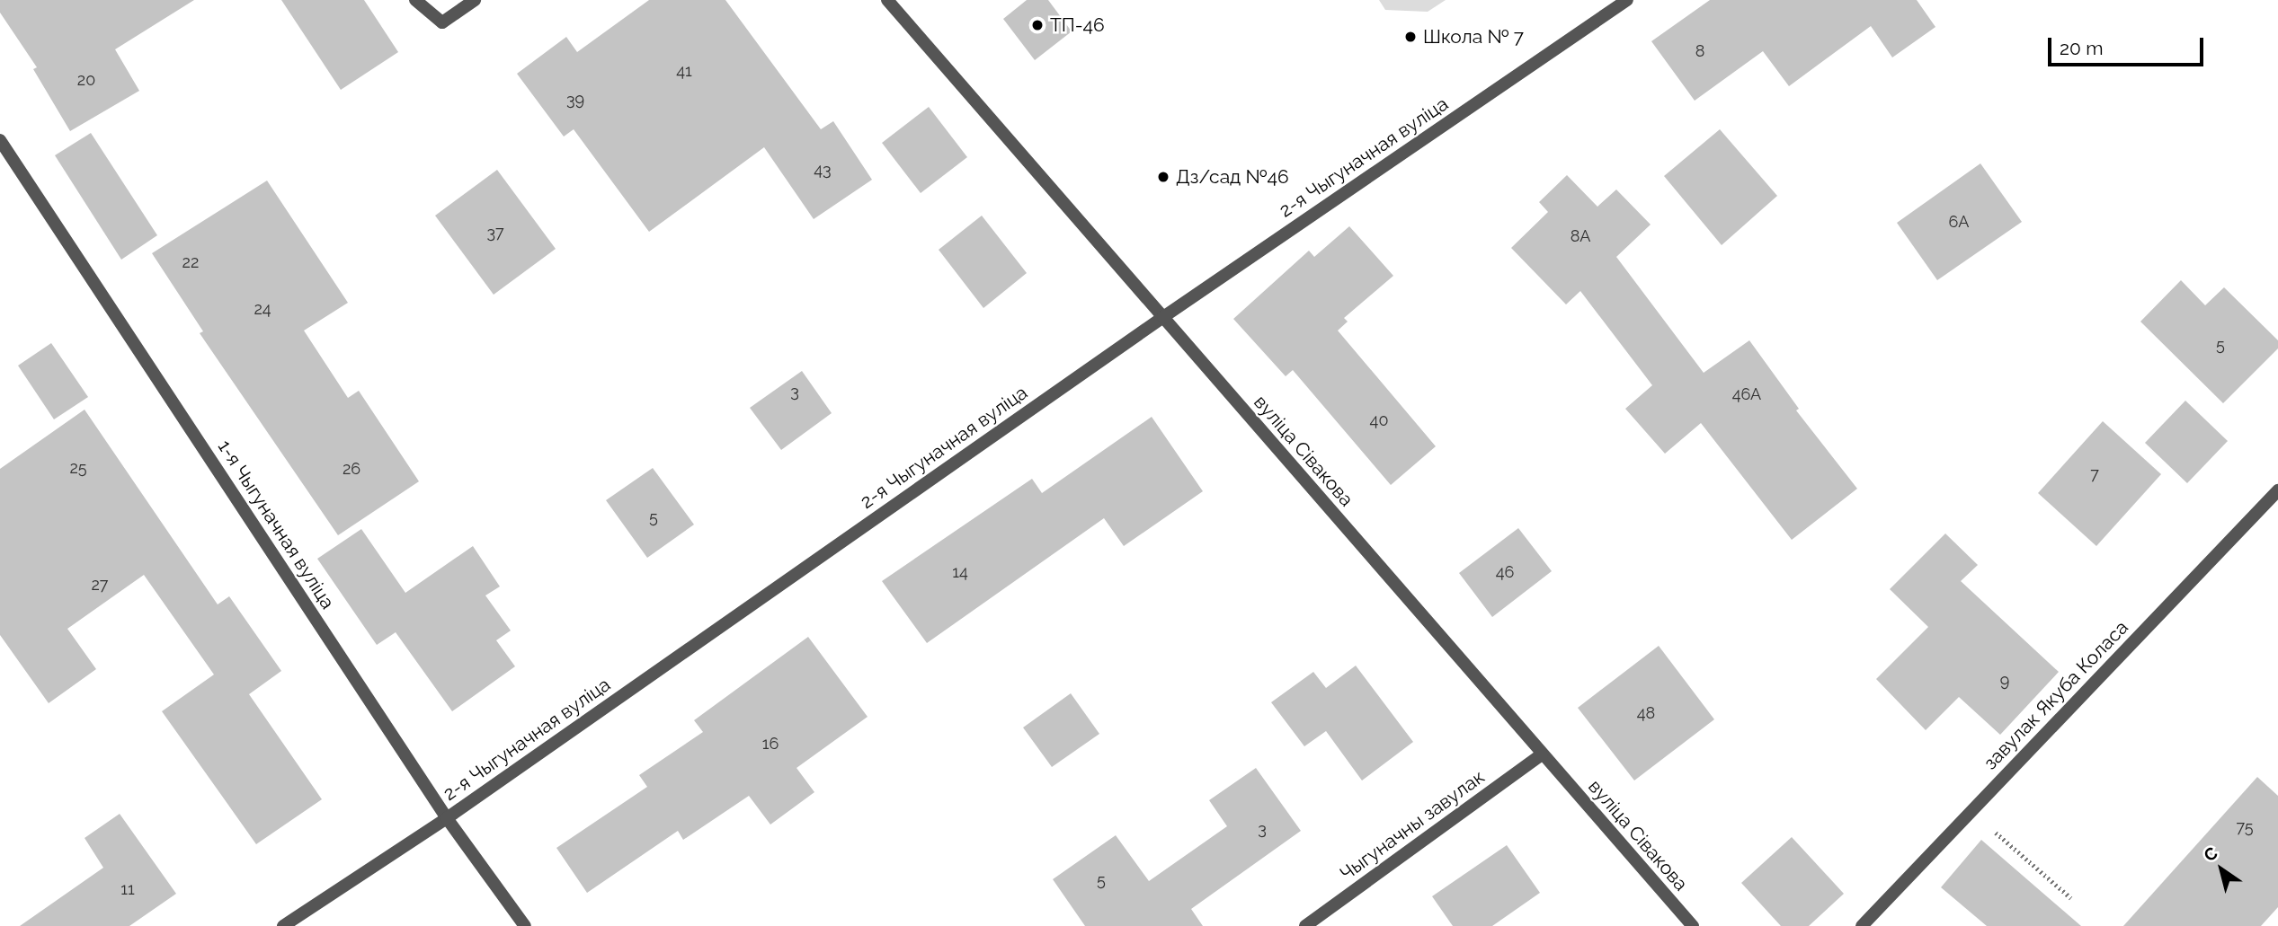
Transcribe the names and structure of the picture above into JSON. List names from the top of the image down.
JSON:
{
  "streets": {
    "street": [
      "2-я Чыгуначная вуліца",
      "вуліца Сівакова",
      "1-я Чыгуначная вуліца",
      "завулак Якуба Коласа",
      "Чыгуначны завулак"
    ]
  },
  "crossings": [
    ["2-я Чыгуначная вуліца", "вуліца Сівакова"],
    ["2-я Чыгуначная вуліца", "1-я Чыгуначная вуліца"],
    ["вуліца Сівакова", "Чыгуначны завулак"]
  ],
  "places": ["ТП-46", "Школа № 7", "Дз/сад №46"],
  "house_numbers": [
    "8",
    "41",
    "20",
    "39",
    "43",
    "6А",
    "37",
    "8А",
    "22",
    "24",
    "5",
    "3",
    "46А",
    "40",
    "25",
    "26",
    "7",
    "5",
    "14",
    "46",
    "27",
    "9",
    "48",
    "16",
    "75",
    "3",
    "5",
    "11"
  ],
  "scale_bar": "20 m",
  "north": "top left"
}
